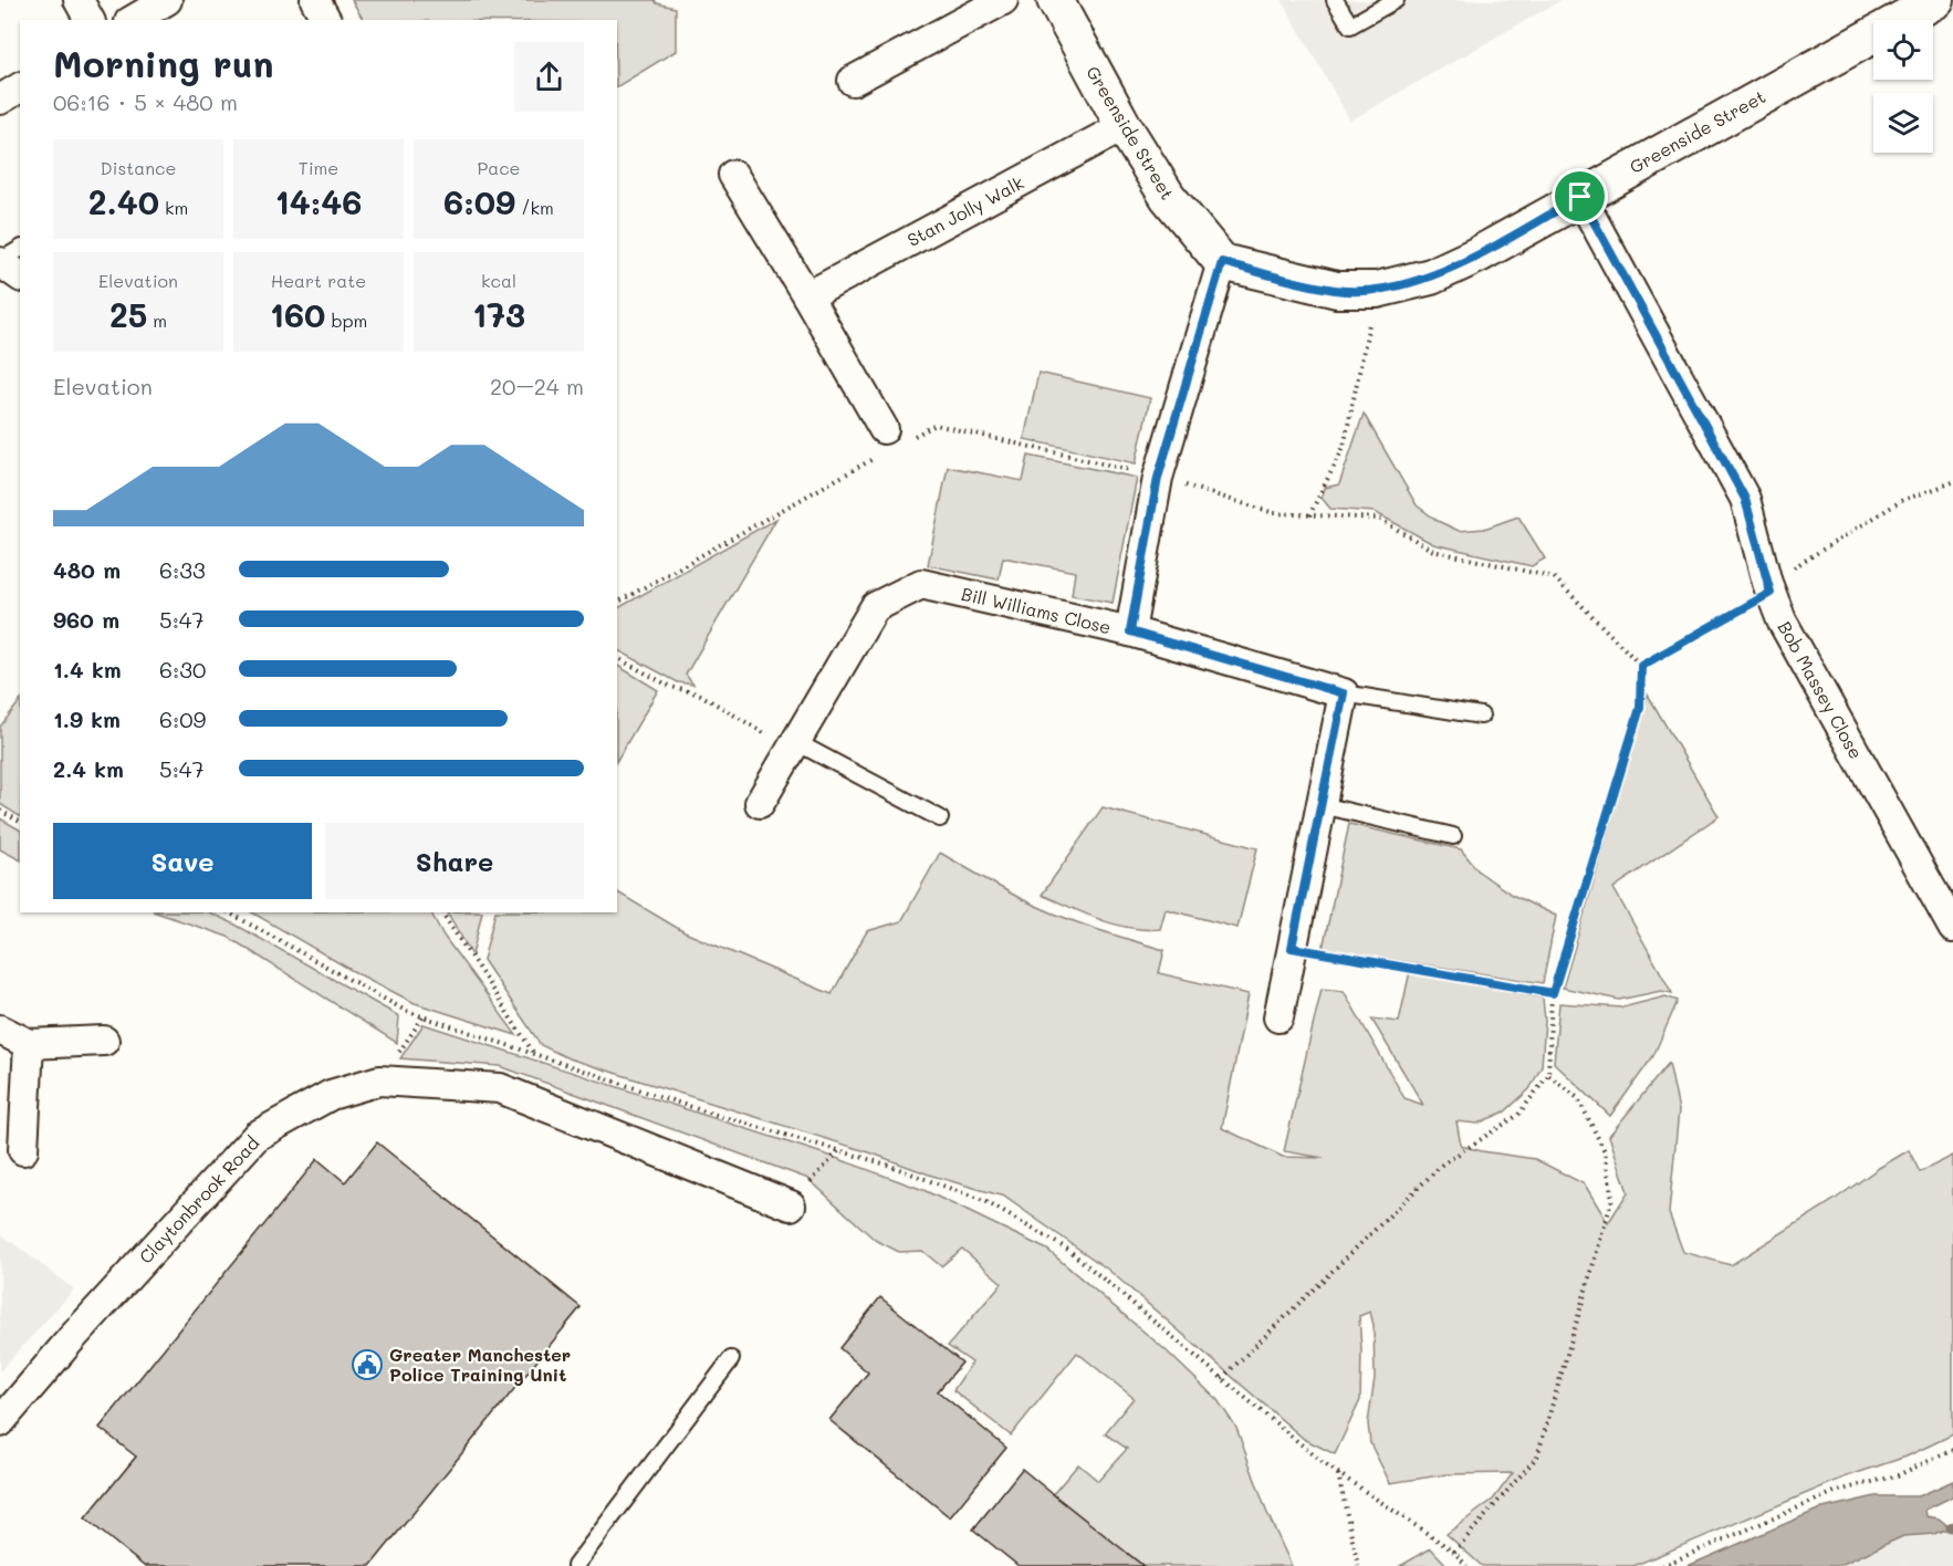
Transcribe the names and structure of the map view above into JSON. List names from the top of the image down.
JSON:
{
  "streets": {
    "street": [
      "Greenside Street",
      "Stan Jolly Walk",
      "Bill Williams Close",
      "Bob Massey Close",
      "Claytonbrook Road"
    ]
  },
  "crossings": [
    ["Greenside Street", "Stan Jolly Walk"],
    ["Greenside Street", "Bill Williams Close"],
    ["Greenside Street", "Bob Massey Close"]
  ],
  "places": {
    "public building": ["Greater Manchester Police Training Unit"]
  },
  "page": {
    "heading": ["Morning run", "06:16 · 5 × 480 m"],
    "stats": [
      ["Distance", "2.40 km"],
      ["Time", "14:46"],
      ["Pace", "6:09 /km"],
      ["Elevation", "25 m"],
      ["Heart rate", "160 bpm"],
      ["kcal", "173"]
    ],
    "chart": ["Elevation", "20–24 m"],
    "list": [
      {
        "name": "480 m",
        "note": "6:33"
      },
      {
        "name": "960 m",
        "note": "5:47"
      },
      {
        "name": "1.4 km",
        "note": "6:30"
      },
      {
        "name": "1.9 km",
        "note": "6:09"
      },
      {
        "name": "2.4 km",
        "note": "5:47"
      }
    ],
    "buttons": ["Save", "Share"]
  }
}
